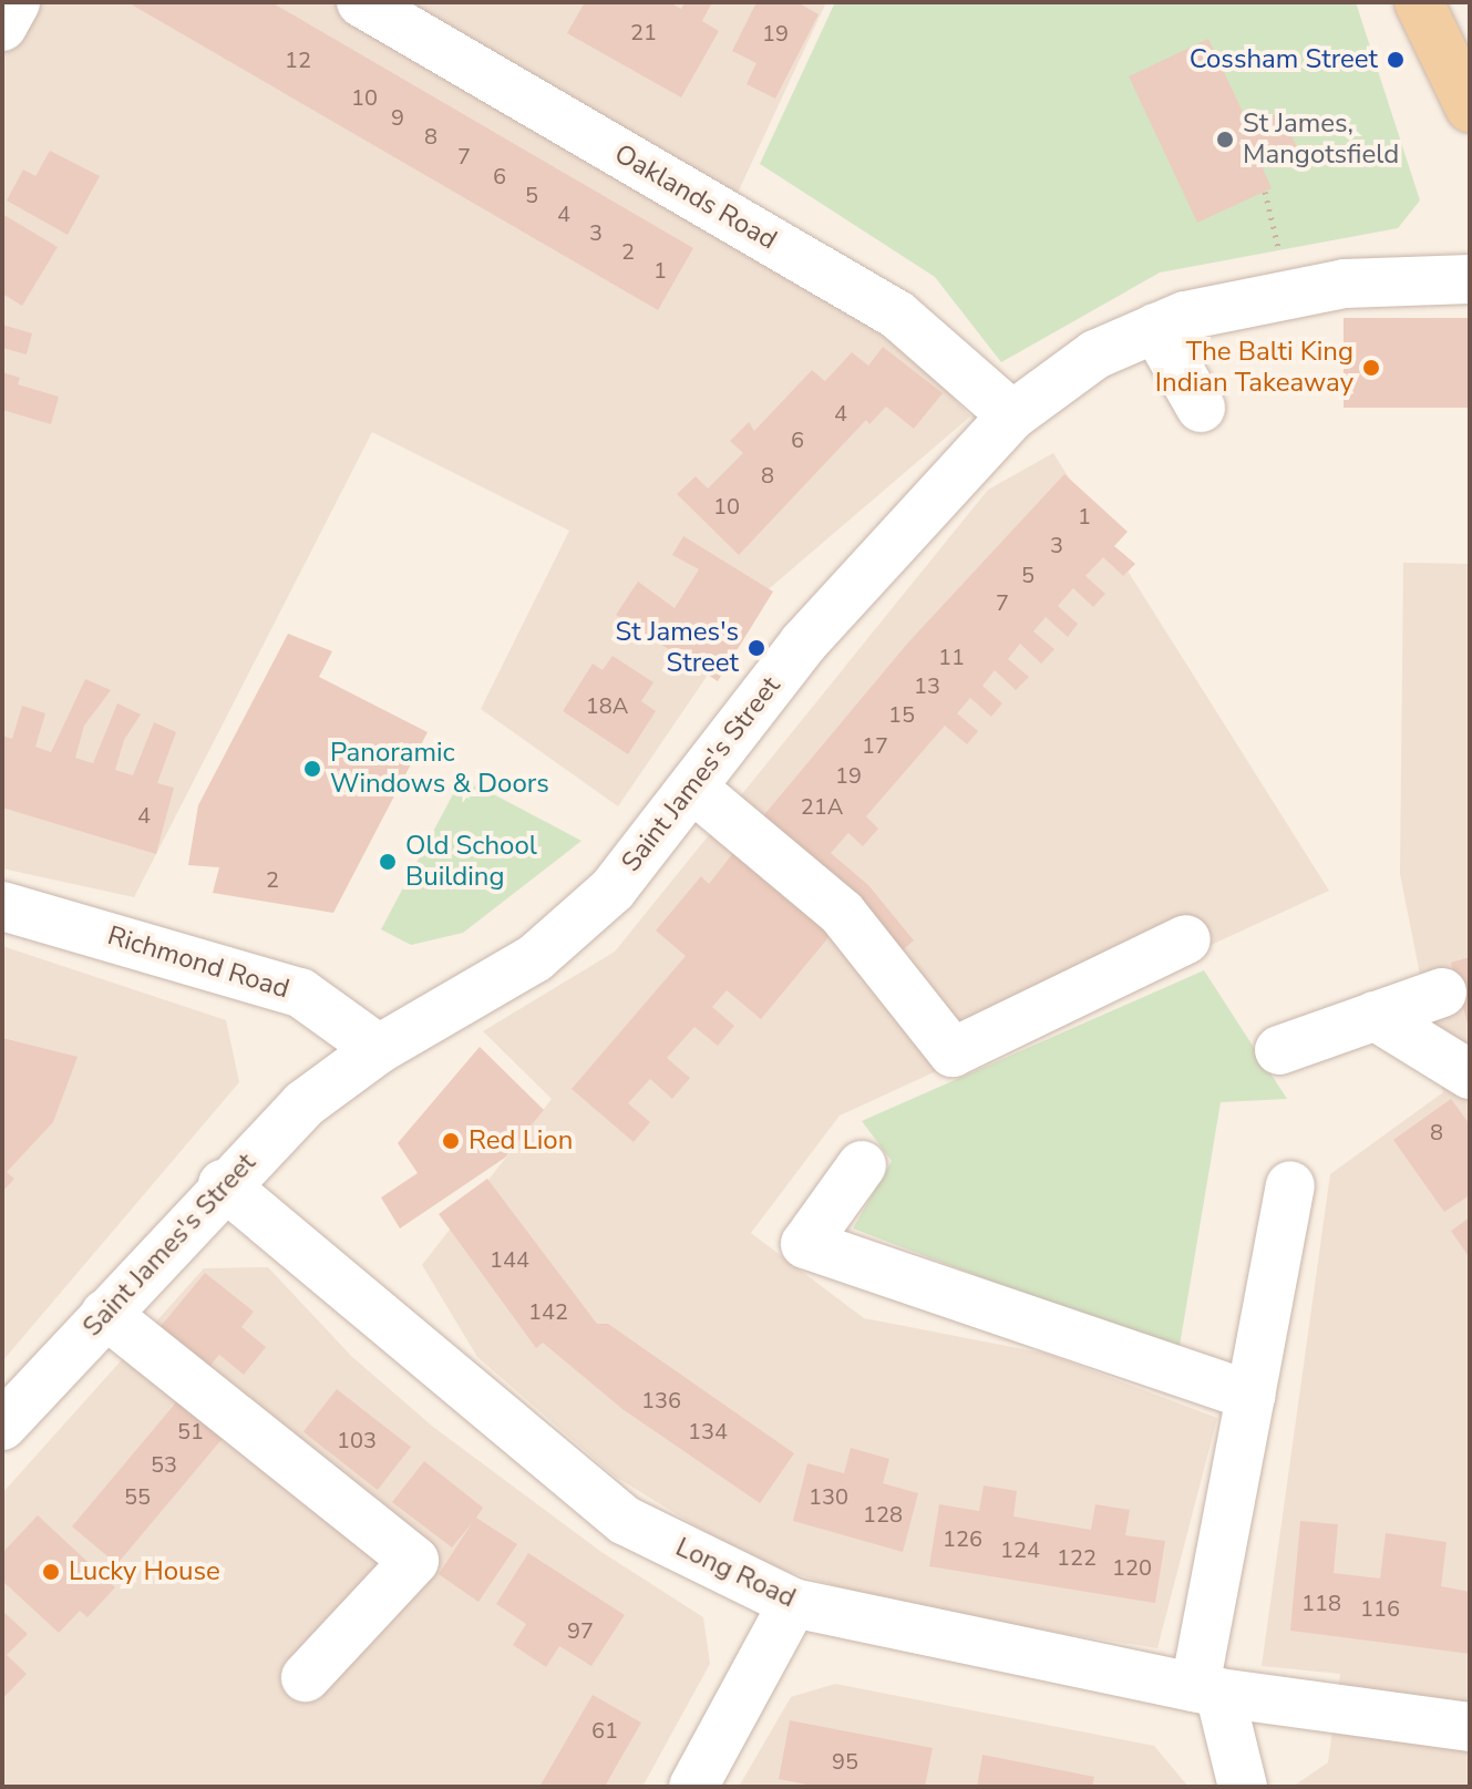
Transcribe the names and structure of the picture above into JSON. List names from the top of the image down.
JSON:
{
  "streets": {
    "street": [
      "Oaklands Road",
      "Saint James's Street",
      "Richmond Road",
      "Long Road"
    ]
  },
  "crossings": [
    ["Oaklands Road", "Saint James's Street"],
    ["Saint James's Street", "Richmond Road"],
    ["Saint James's Street", "Long Road"]
  ],
  "places": [
    "Cossham Street",
    "St James, Mangotsfield",
    "The Balti King Indian Takeaway",
    "St James's Street",
    "Panoramic Windows & Doors",
    "Old School Building",
    "Red Lion",
    "Lucky House"
  ],
  "house_numbers": [
    "21",
    "19",
    "12",
    "10",
    "9",
    "8",
    "7",
    "6",
    "5",
    "4",
    "3",
    "2",
    "1",
    "4",
    "6",
    "8",
    "10",
    "1",
    "3",
    "5",
    "7",
    "11",
    "13",
    "18A",
    "15",
    "17",
    "19",
    "21A",
    "4",
    "2",
    "8",
    "144",
    "142",
    "136",
    "51",
    "134",
    "103",
    "53",
    "55",
    "130",
    "128",
    "126",
    "124",
    "122",
    "120",
    "118",
    "116",
    "97",
    "61",
    "95"
  ]
}
